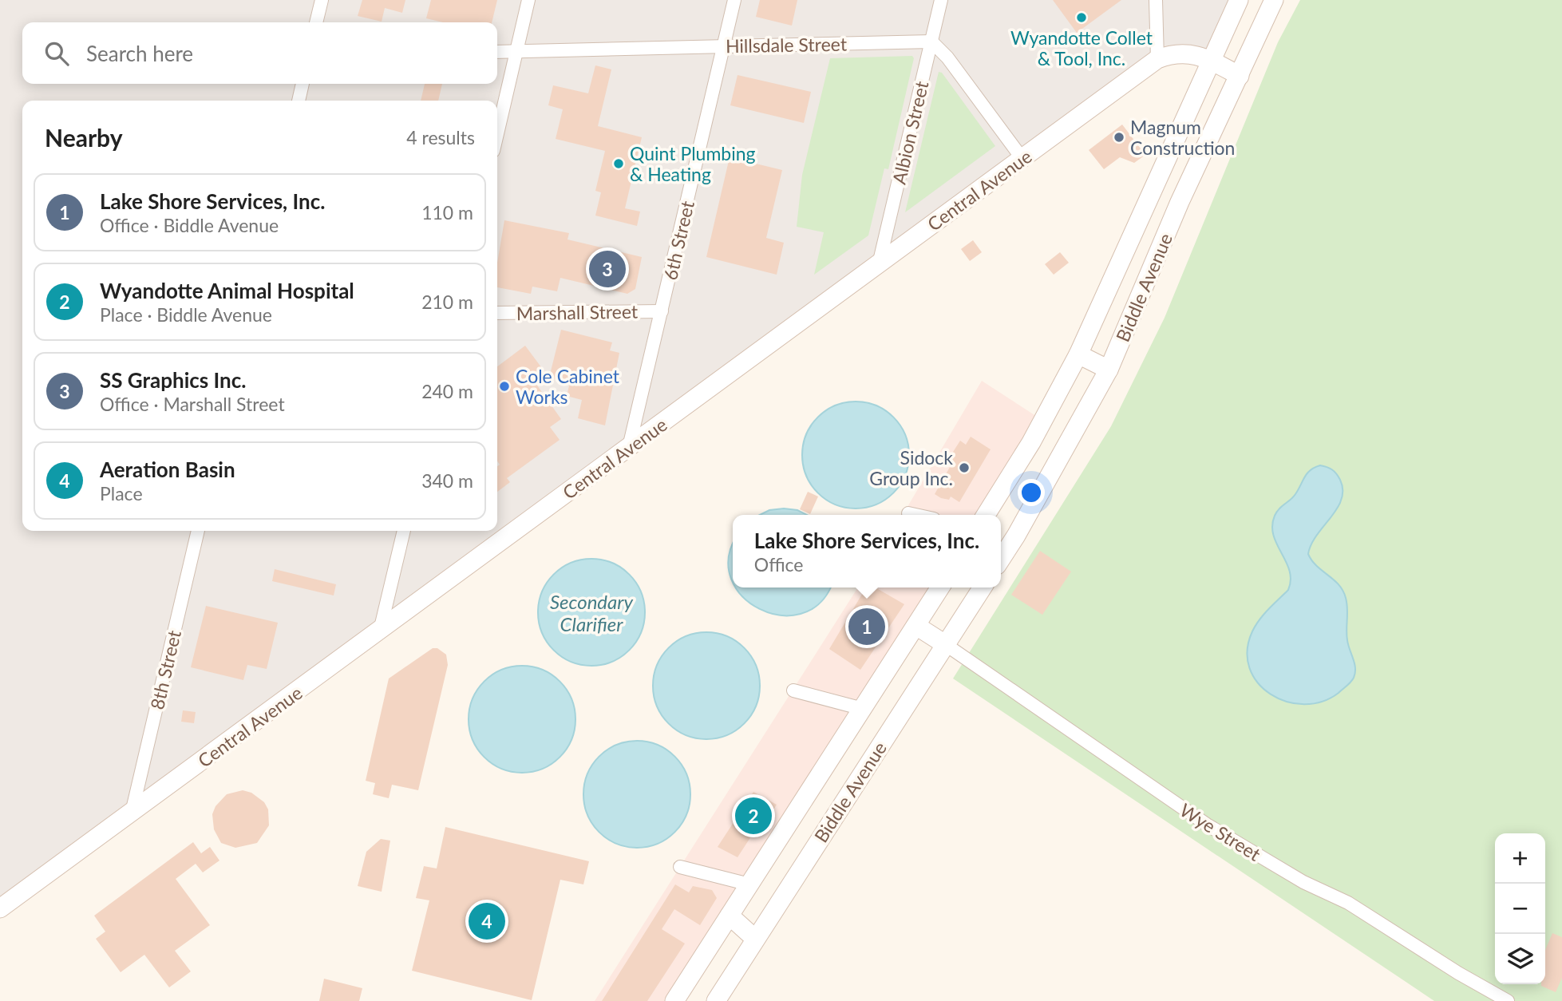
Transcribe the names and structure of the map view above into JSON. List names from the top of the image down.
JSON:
{
  "streets": {
    "main road": ["Central Avenue", "Biddle Avenue"],
    "street": [
      "Hillsdale Street",
      "Albion Street",
      "6th Street",
      "Marshall Street",
      "8th Street",
      "Wye Street"
    ]
  },
  "crossings": [
    ["Hillsdale Street", "Albion Street"],
    ["Hillsdale Street", "6th Street"],
    ["Albion Street", "Central Avenue"],
    ["Central Avenue", "6th Street"],
    ["Central Avenue", "Biddle Avenue"],
    ["Central Avenue", "8th Street"],
    ["6th Street", "Marshall Street"],
    ["Biddle Avenue", "Wye Street"]
  ],
  "water": ["Secondary Clarifier"],
  "places": [
    "Wyandotte Collet & Tool, Inc.",
    "Magnum Construction",
    "Quint Plumbing & Heating",
    "Cole Cabinet Works",
    "Sidock Group Inc."
  ],
  "page": {
    "search": "Search here",
    "heading": ["Nearby", "4 results"],
    "list": [
      {
        "mark": "1",
        "name": "Lake Shore Services, Inc.",
        "note": "Office · Biddle Avenue",
        "value": "110 m"
      },
      {
        "mark": "2",
        "name": "Wyandotte Animal Hospital",
        "note": "Place · Biddle Avenue",
        "value": "210 m"
      },
      {
        "mark": "3",
        "name": "SS Graphics Inc.",
        "note": "Office · Marshall Street",
        "value": "240 m"
      },
      {
        "mark": "4",
        "name": "Aeration Basin",
        "note": "Place",
        "value": "340 m"
      }
    ],
    "pins": [
      "3",
      "1",
      "2",
      "4"
    ],
    "popup": ["Lake Shore Services, Inc.", "Office"],
    "map_buttons": ["+", "−"]
  }
}
